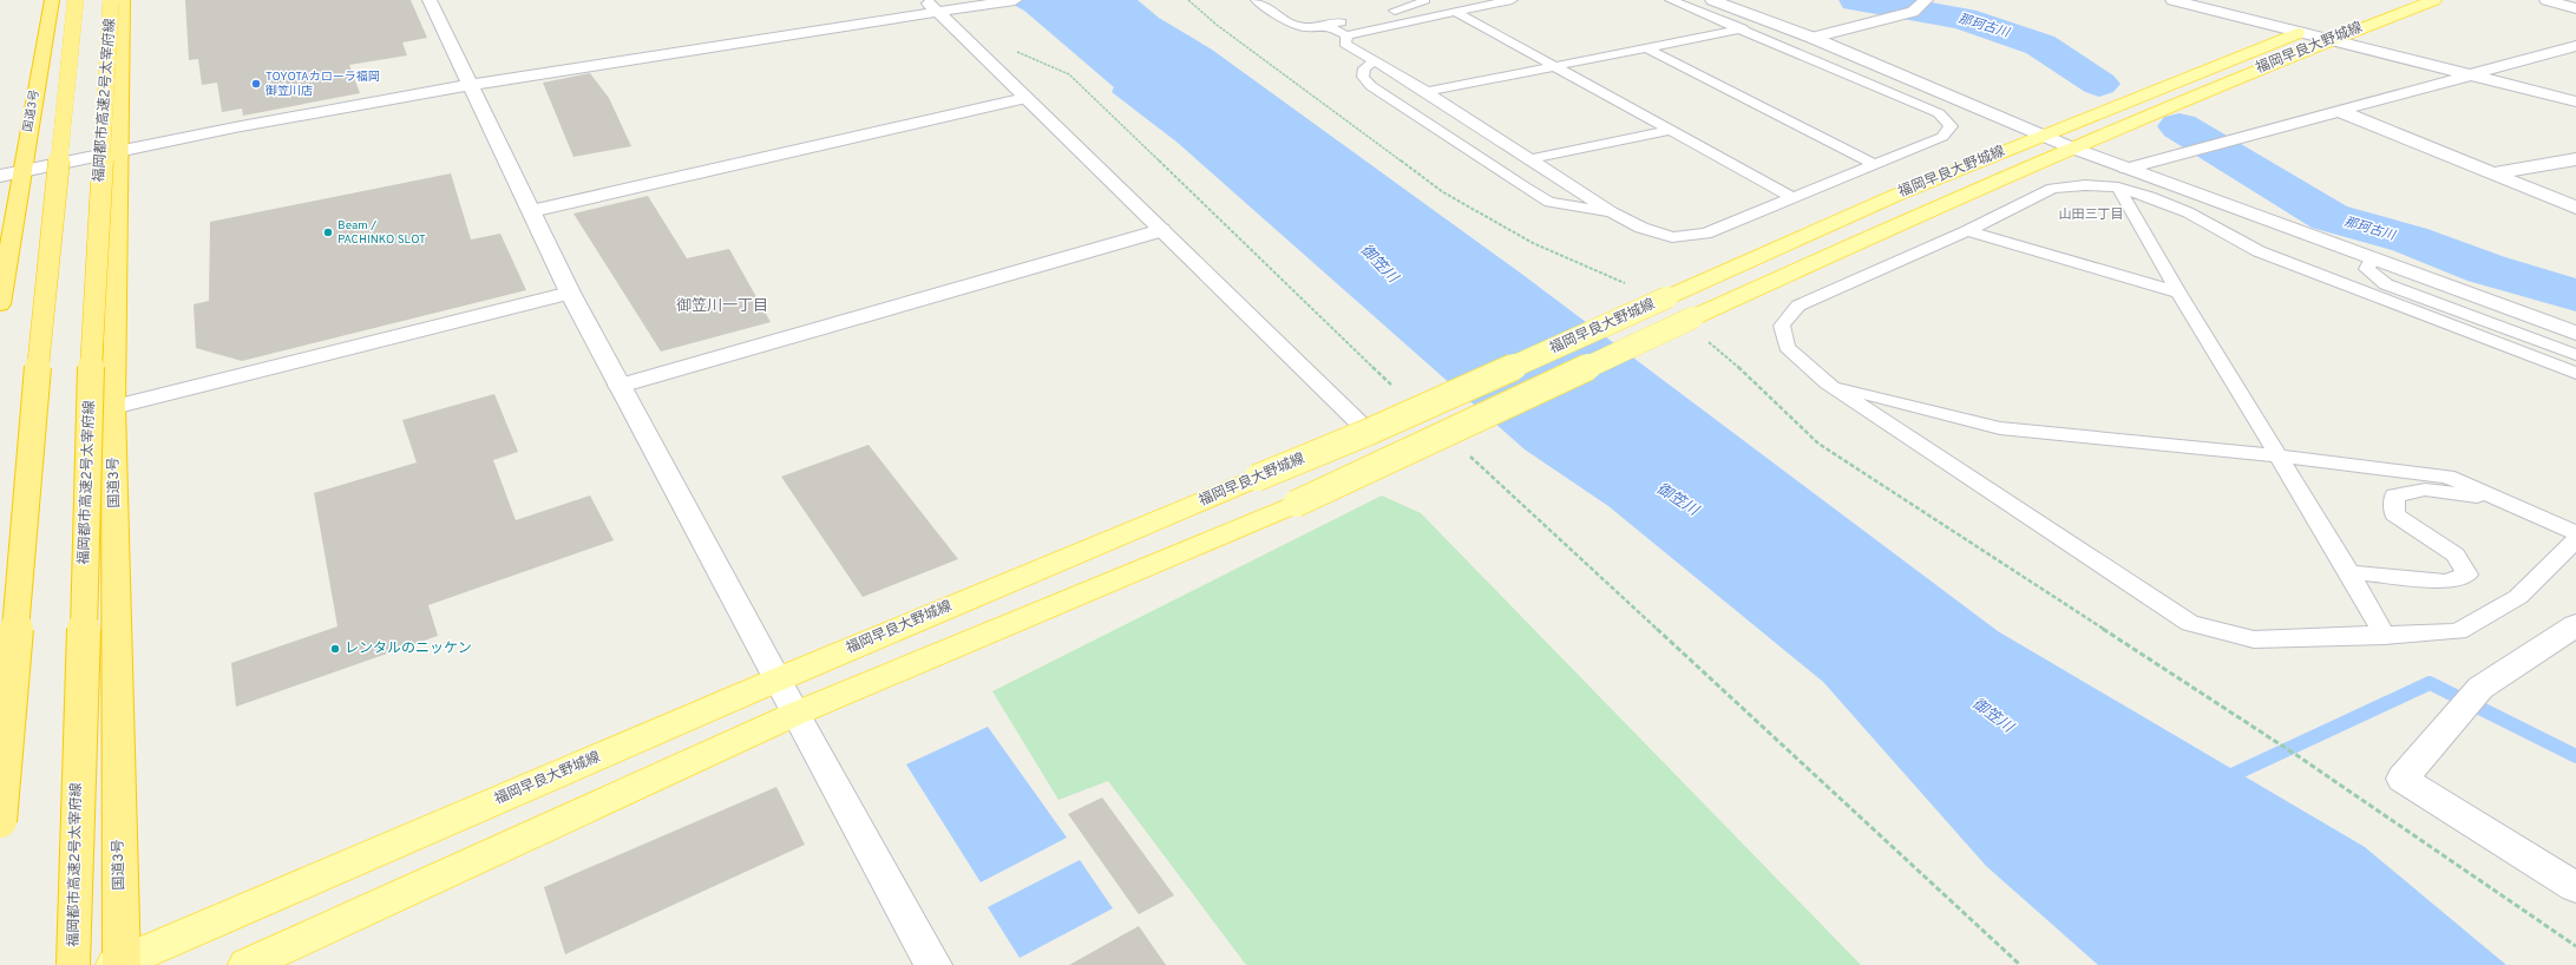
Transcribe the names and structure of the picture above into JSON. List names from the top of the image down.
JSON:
{
  "streets": {
    "highway": ["福岡都市高速2号太宰府線", "国道3号"],
    "main road": ["福岡早良大野城線"]
  },
  "crossings": [
    ["福岡早良大野城線", "国道3号"]
  ],
  "districts": ["山田三丁目", "御笠川一丁目"],
  "water": ["那珂古川", "御笠川"],
  "places": ["TOYOTAカローラ福岡 御笠川店", "Beam / PACHINKO SLOT", "レンタルのニッケン"]
}
